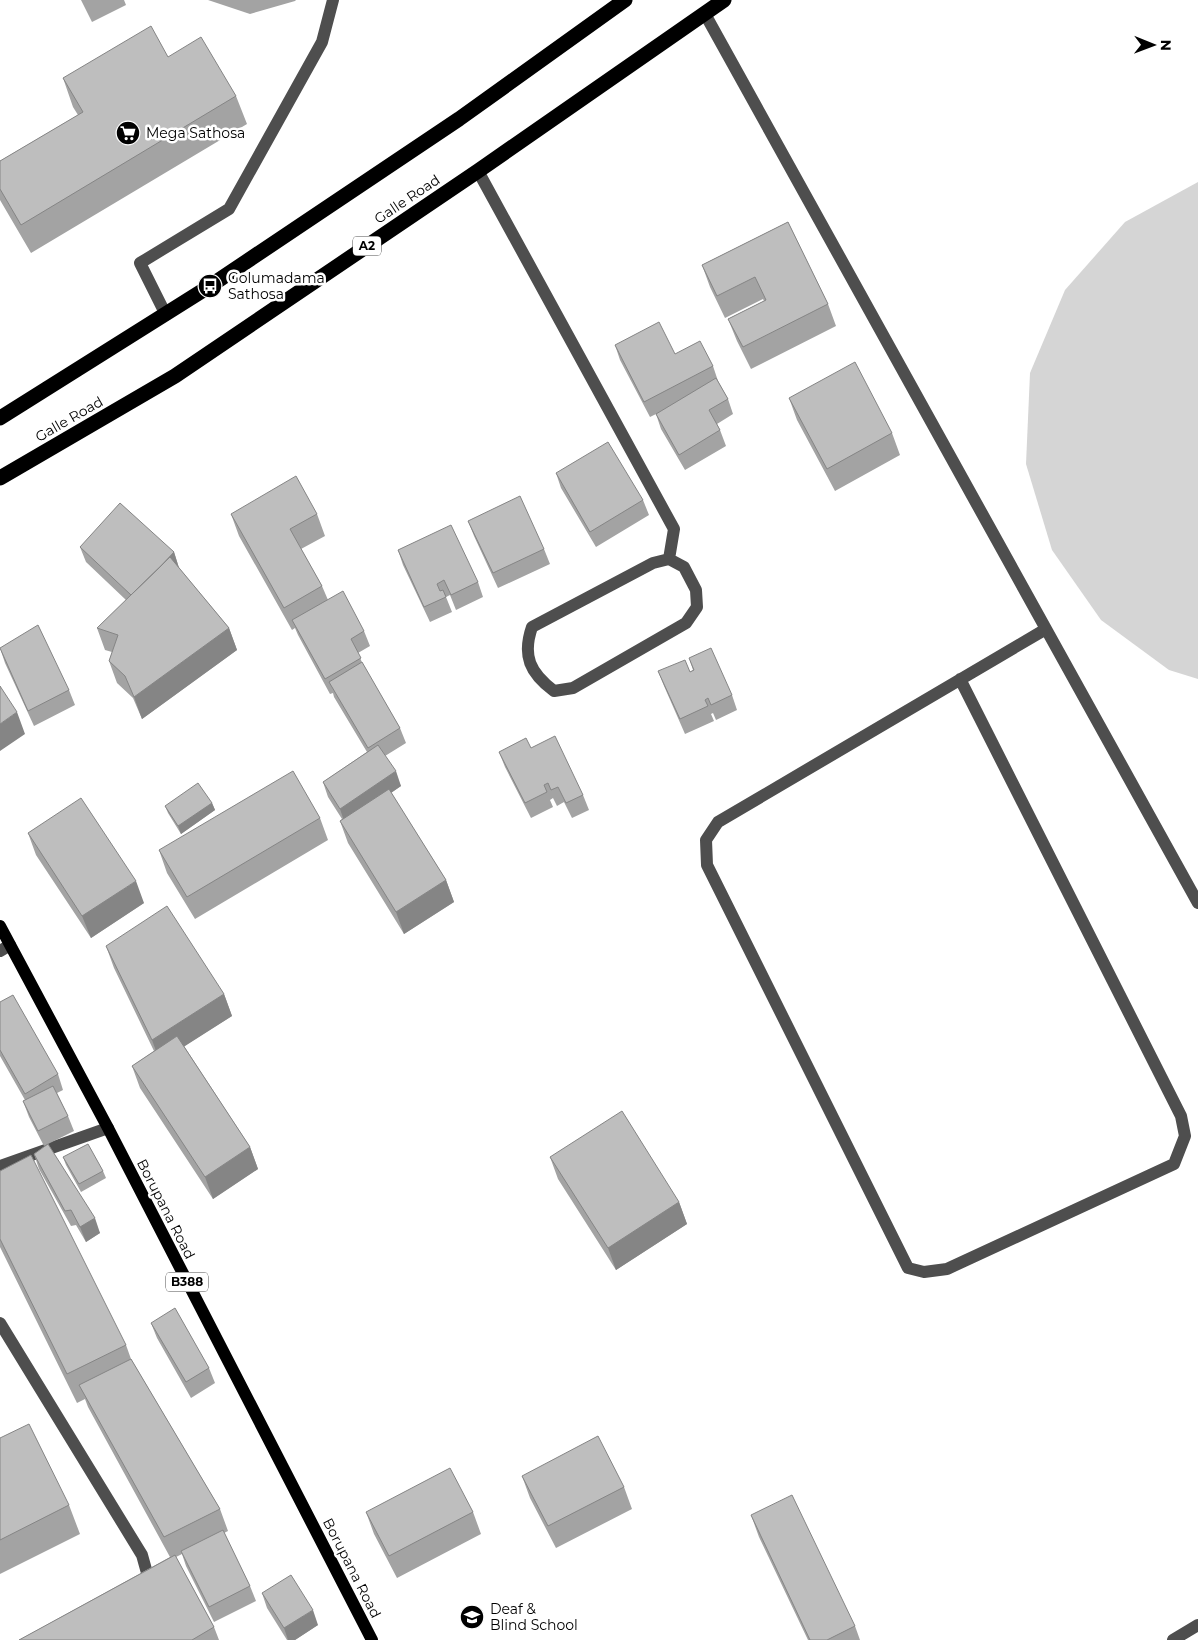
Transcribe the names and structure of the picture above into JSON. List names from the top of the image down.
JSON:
{
  "streets": {
    "highway": ["Galle Road", "A2"],
    "main road": ["Borupana Road", "B388"]
  },
  "places": {
    "supermarket": ["Mega Sathosa"],
    "bus stop": ["Golumadama Sathosa"],
    "school or university": ["Deaf & Blind School"]
  },
  "north": "right"
}
